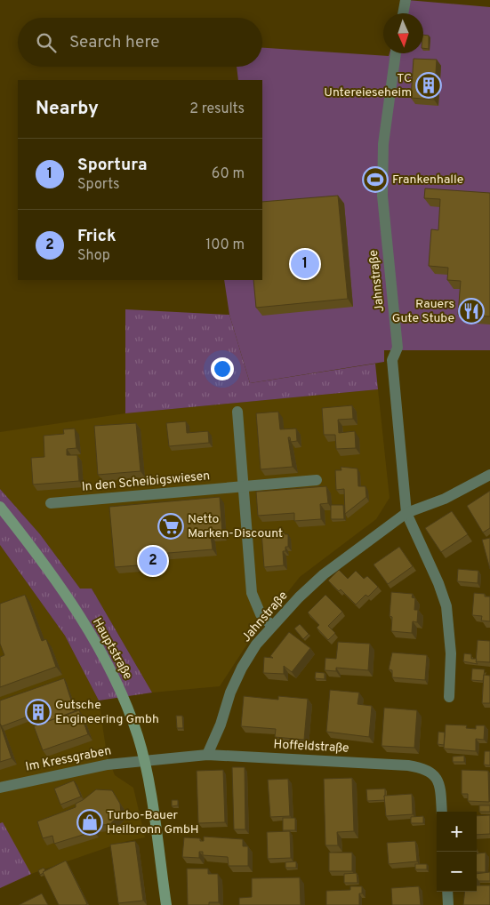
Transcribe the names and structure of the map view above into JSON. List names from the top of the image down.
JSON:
{
  "streets": {
    "main road": ["Hauptstraße"],
    "street": [
      "Jahnstraße",
      "In den Scheibigswiesen",
      "Hoffeldstraße",
      "Im Kressgraben"
    ]
  },
  "crossings": [
    ["Jahnstraße", "Hoffeldstraße"],
    ["Hauptstraße", "Hoffeldstraße"],
    ["Hauptstraße", "Im Kressgraben"],
    ["Hoffeldstraße", "Im Kressgraben"]
  ],
  "places": {
    "building": ["TC Untereieseheim", "Gutsche Engineering Gmbh"],
    "sports": ["Frankenhalle"],
    "restaurant": ["Rauers Gute Stube"],
    "supermarket": ["Netto Marken-Discount"],
    "shop": ["Turbo-Bauer Heilbronn GmbH"]
  },
  "north": "bottom",
  "page": {
    "search": "Search here",
    "heading": ["Nearby", "2 results"],
    "list": [
      {
        "mark": "1",
        "name": "Sportura",
        "note": "Sports",
        "value": "60 m"
      },
      {
        "mark": "2",
        "name": "Frick",
        "note": "Shop",
        "value": "100 m"
      }
    ],
    "pins": ["1", "2"],
    "map_buttons": ["+", "−"]
  }
}
